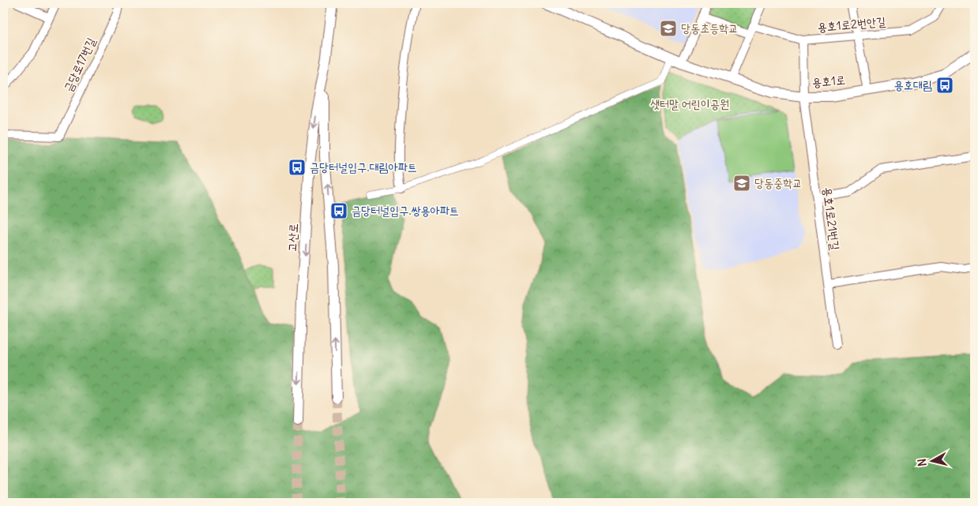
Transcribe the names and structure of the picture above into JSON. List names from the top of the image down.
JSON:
{
  "streets": {
    "street": [
      "용호1로2번안길",
      "금당로17번길",
      "용호1로",
      "용호1로21번길",
      "고산로"
    ]
  },
  "crossings": [
    ["용호1로2번안길", "용호1로21번길"],
    ["용호1로", "용호1로21번길"]
  ],
  "parks": ["샛터말 어린이공원"],
  "places": {
    "school or university": ["당동초등학교", "당동중학교"],
    "bus stop": ["용호대림", "금당터널입구.대림아파트", "금당터널입구.쌍용아파트"]
  },
  "north": "left"
}
